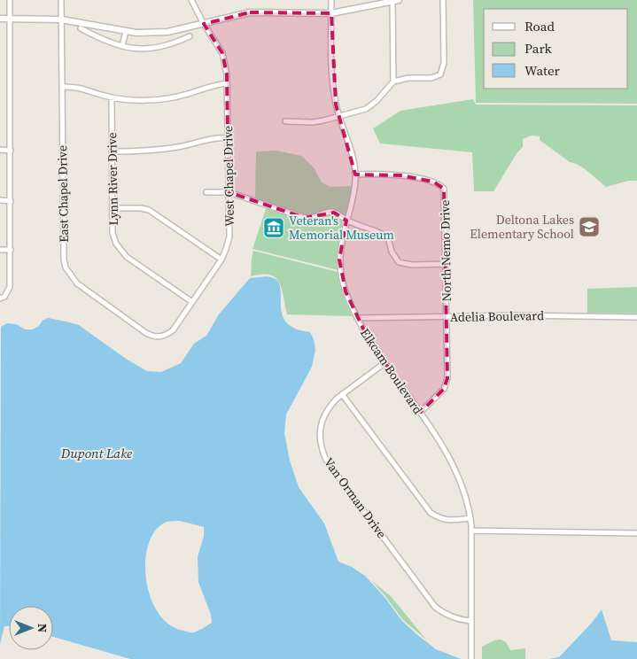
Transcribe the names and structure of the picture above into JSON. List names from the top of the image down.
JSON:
{
  "streets": {
    "street": [
      "West Chapel Drive",
      "Lynn River Drive",
      "East Chapel Drive",
      "North Nemo Drive",
      "Adelia Boulevard",
      "Elkcam Boulevard",
      "Van Orman Drive"
    ]
  },
  "crossings": [
    ["West Chapel Drive", "Lynn River Drive"],
    ["West Chapel Drive", "East Chapel Drive"],
    ["North Nemo Drive", "Adelia Boulevard"],
    ["North Nemo Drive", "Elkcam Boulevard"],
    ["Adelia Boulevard", "Elkcam Boulevard"],
    ["Elkcam Boulevard", "Van Orman Drive"]
  ],
  "water": ["Dupont Lake"],
  "places": {
    "school or university": ["Deltona Lakes Elementary School"],
    "museum": ["Veteran's Memorial Museum"]
  },
  "legend": ["Road", "Park", "Water"],
  "north": "right"
}
